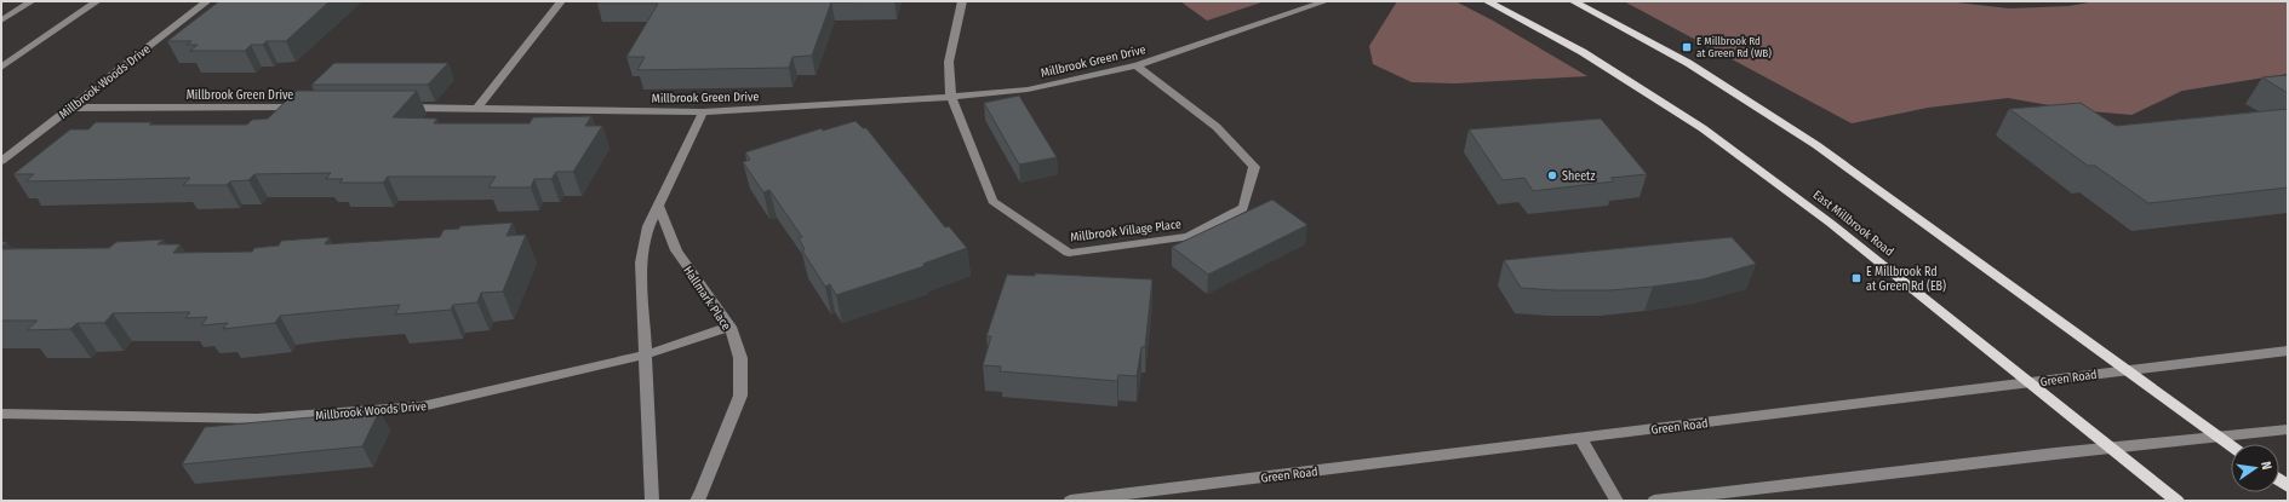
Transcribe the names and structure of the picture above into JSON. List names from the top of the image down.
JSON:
{
  "streets": {
    "main road": ["East Millbrook Road"],
    "street": [
      "Millbrook Green Drive",
      "Millbrook Woods Drive",
      "Millbrook Village Place",
      "Hallmark Place",
      "Green Road"
    ]
  },
  "crossings": [
    ["Millbrook Green Drive", "Millbrook Woods Drive"],
    ["Millbrook Green Drive", "Millbrook Village Place"],
    ["Millbrook Woods Drive", "Hallmark Place"],
    ["East Millbrook Road", "Green Road"]
  ],
  "places": {
    "transit": ["E Millbrook Rd at Green Rd (WB)", "E Millbrook Rd at Green Rd (EB)"],
    "other": ["Sheetz"]
  },
  "north": "right"
}
